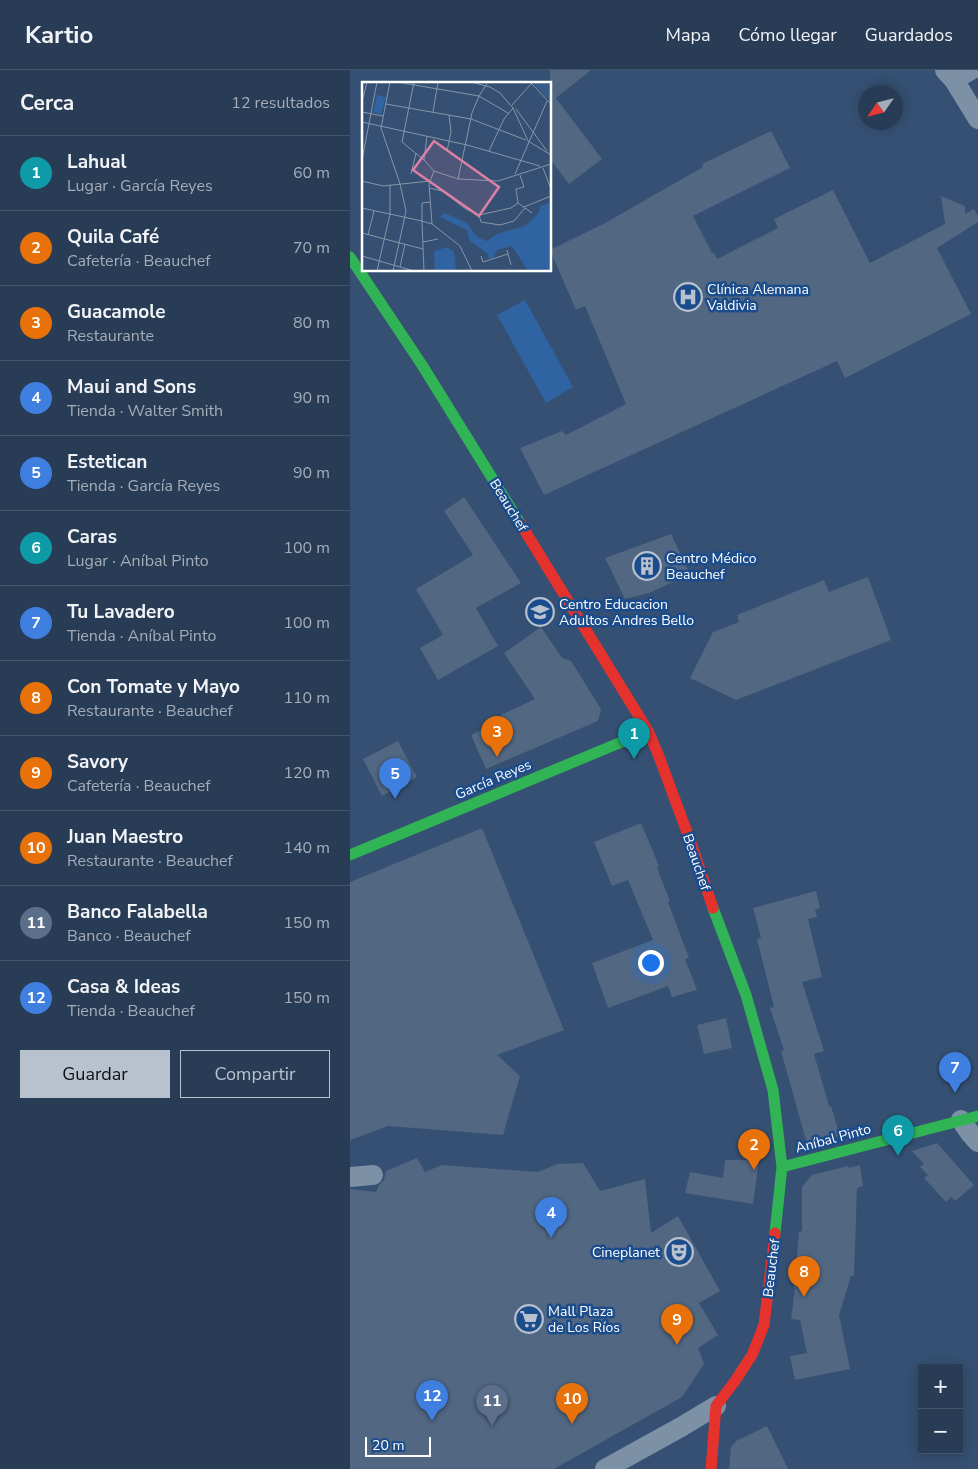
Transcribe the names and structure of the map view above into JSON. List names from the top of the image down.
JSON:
{
  "streets": {
    "main road": ["Beauchef", "García Reyes", "Aníbal Pinto"]
  },
  "crossings": [
    ["Beauchef", "García Reyes"],
    ["Beauchef", "Aníbal Pinto"]
  ],
  "places": {
    "hospital": ["Clínica Alemana Valdivia"],
    "building": ["Centro Médico Beauchef"],
    "school or university": ["Centro Educacion Adultos Andres Bello"],
    "theatre": ["Cineplanet"],
    "supermarket": ["Mall Plaza de Los Ríos"]
  },
  "scale_bar": "20 m",
  "north": "bottom left",
  "page": {
    "header": "Kartio",
    "nav": ["Mapa", "Cómo llegar", "Guardados"],
    "heading": ["Cerca", "12 resultados"],
    "list": [
      {
        "mark": "1",
        "name": "Lahual",
        "note": "Lugar · García Reyes",
        "value": "60 m"
      },
      {
        "mark": "2",
        "name": "Quila Café",
        "note": "Cafetería · Beauchef",
        "value": "70 m"
      },
      {
        "mark": "3",
        "name": "Guacamole",
        "note": "Restaurante",
        "value": "80 m"
      },
      {
        "mark": "4",
        "name": "Maui and Sons",
        "note": "Tienda · Walter Smith",
        "value": "90 m"
      },
      {
        "mark": "5",
        "name": "Estetican",
        "note": "Tienda · García Reyes",
        "value": "90 m"
      },
      {
        "mark": "6",
        "name": "Caras",
        "note": "Lugar · Aníbal Pinto",
        "value": "100 m"
      },
      {
        "mark": "7",
        "name": "Tu Lavadero",
        "note": "Tienda · Aníbal Pinto",
        "value": "100 m"
      },
      {
        "mark": "8",
        "name": "Con Tomate y Mayo",
        "note": "Restaurante · Beauchef",
        "value": "110 m"
      },
      {
        "mark": "9",
        "name": "Savory",
        "note": "Cafetería · Beauchef",
        "value": "120 m"
      },
      {
        "mark": "10",
        "name": "Juan Maestro",
        "note": "Restaurante · Beauchef",
        "value": "140 m"
      },
      {
        "mark": "11",
        "name": "Banco Falabella",
        "note": "Banco · Beauchef",
        "value": "150 m"
      },
      {
        "mark": "12",
        "name": "Casa & Ideas",
        "note": "Tienda · Beauchef",
        "value": "150 m"
      }
    ],
    "pins": [
      "3",
      "1",
      "5",
      "7",
      "6",
      "2",
      "4",
      "8",
      "9",
      "12",
      "10",
      "11"
    ],
    "buttons": ["Guardar", "Compartir"],
    "map_buttons": ["+", "−"],
    "scale": "20 m"
  }
}
